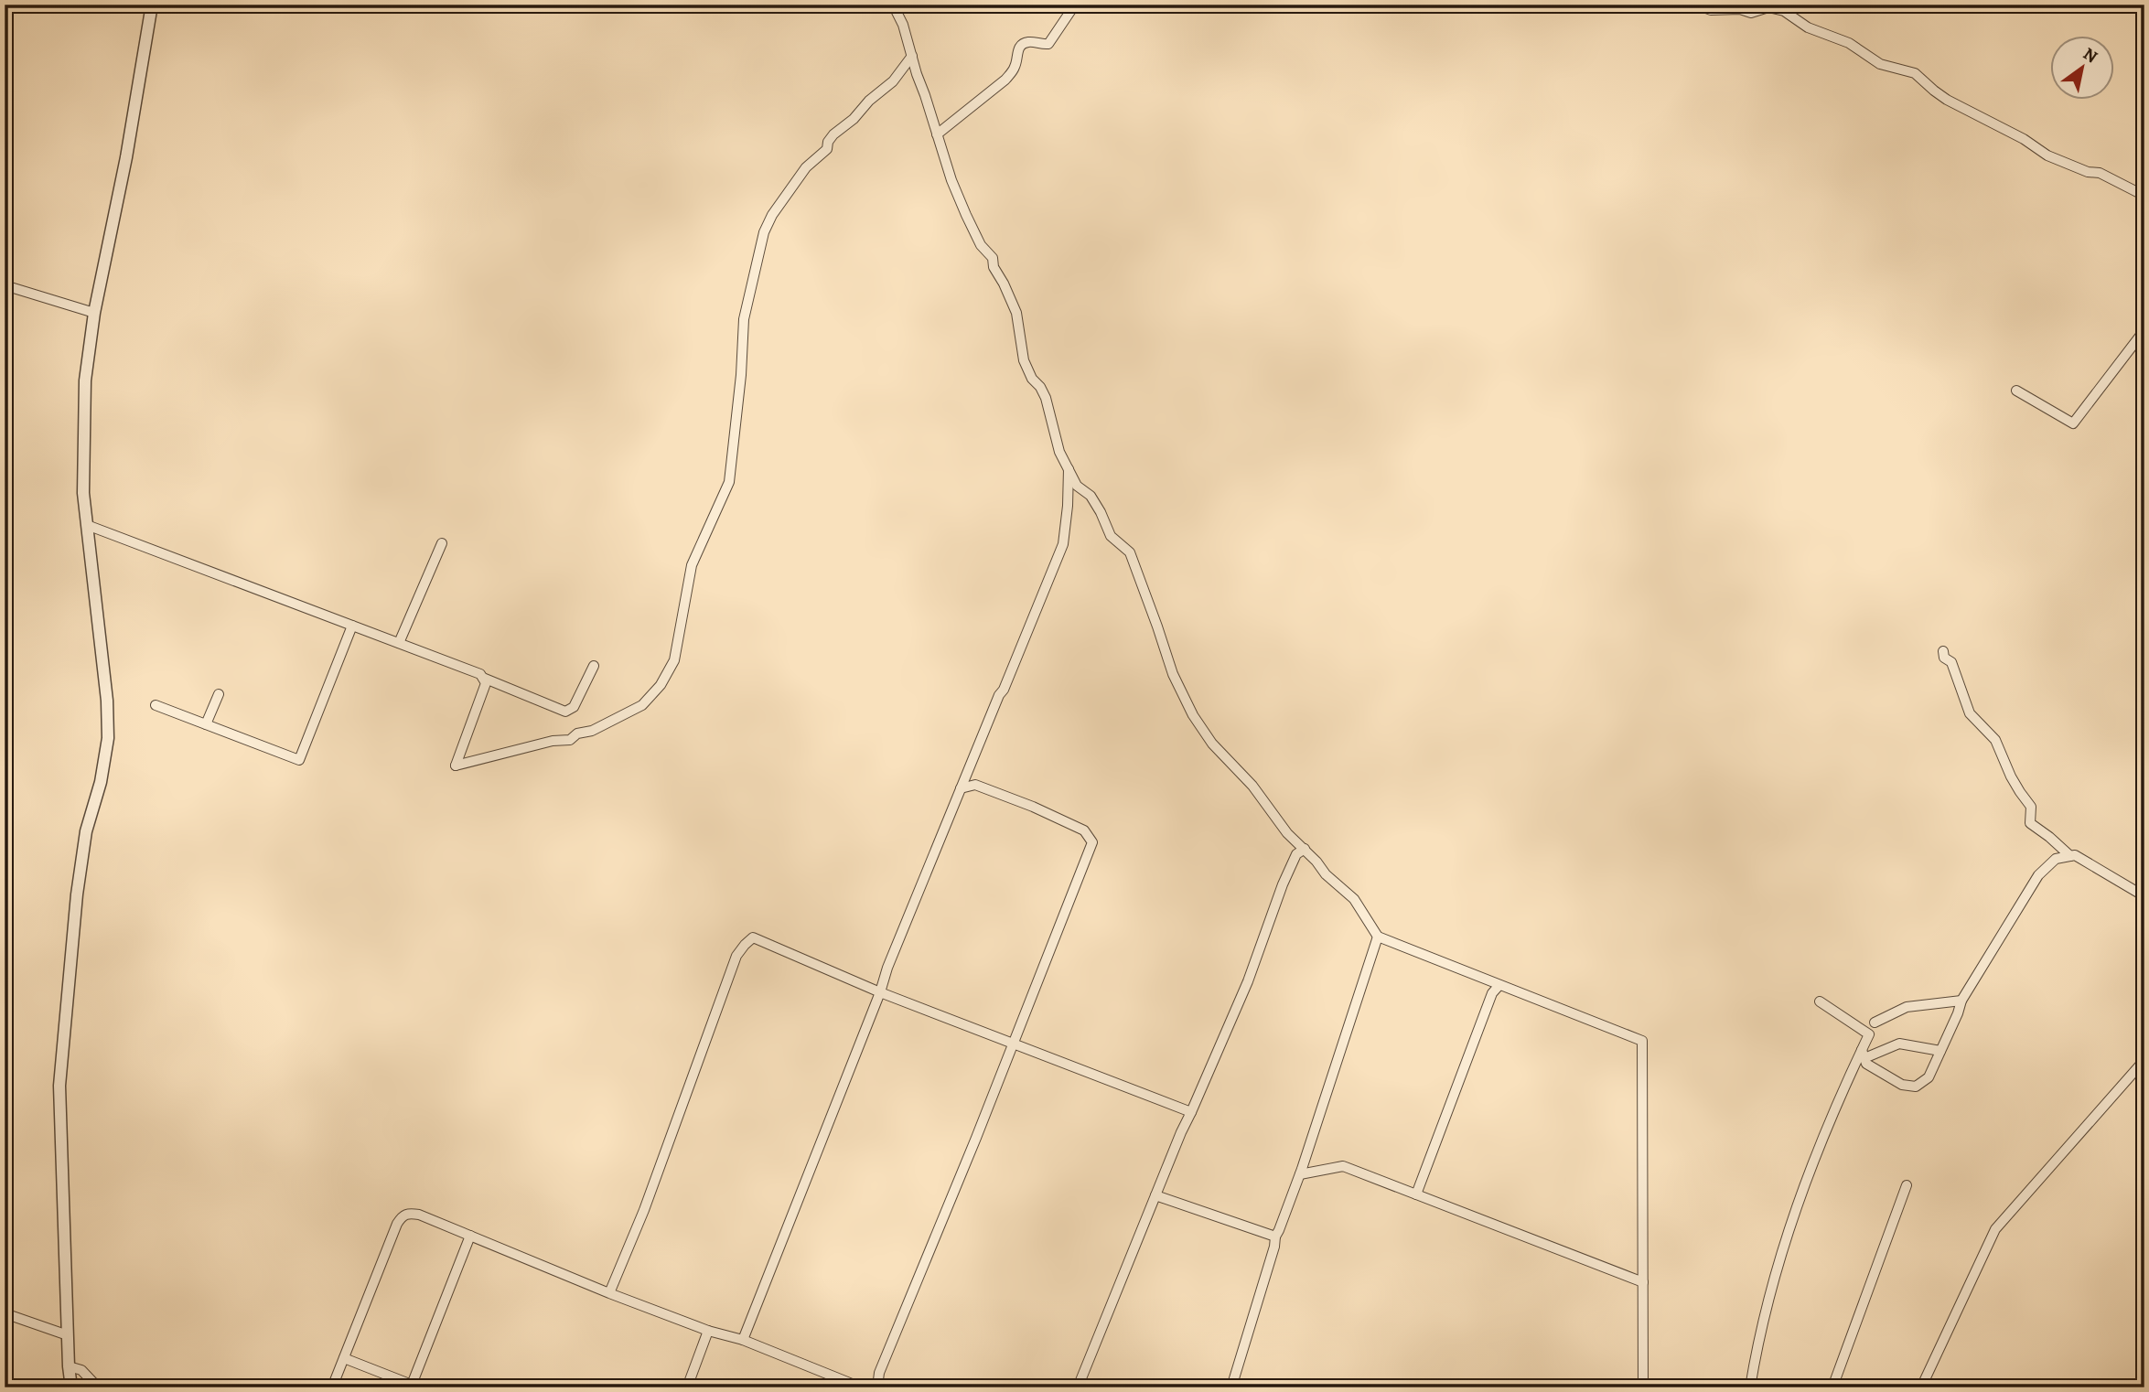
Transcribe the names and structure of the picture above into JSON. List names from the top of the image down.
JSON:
{
  "north": "top right"
}
